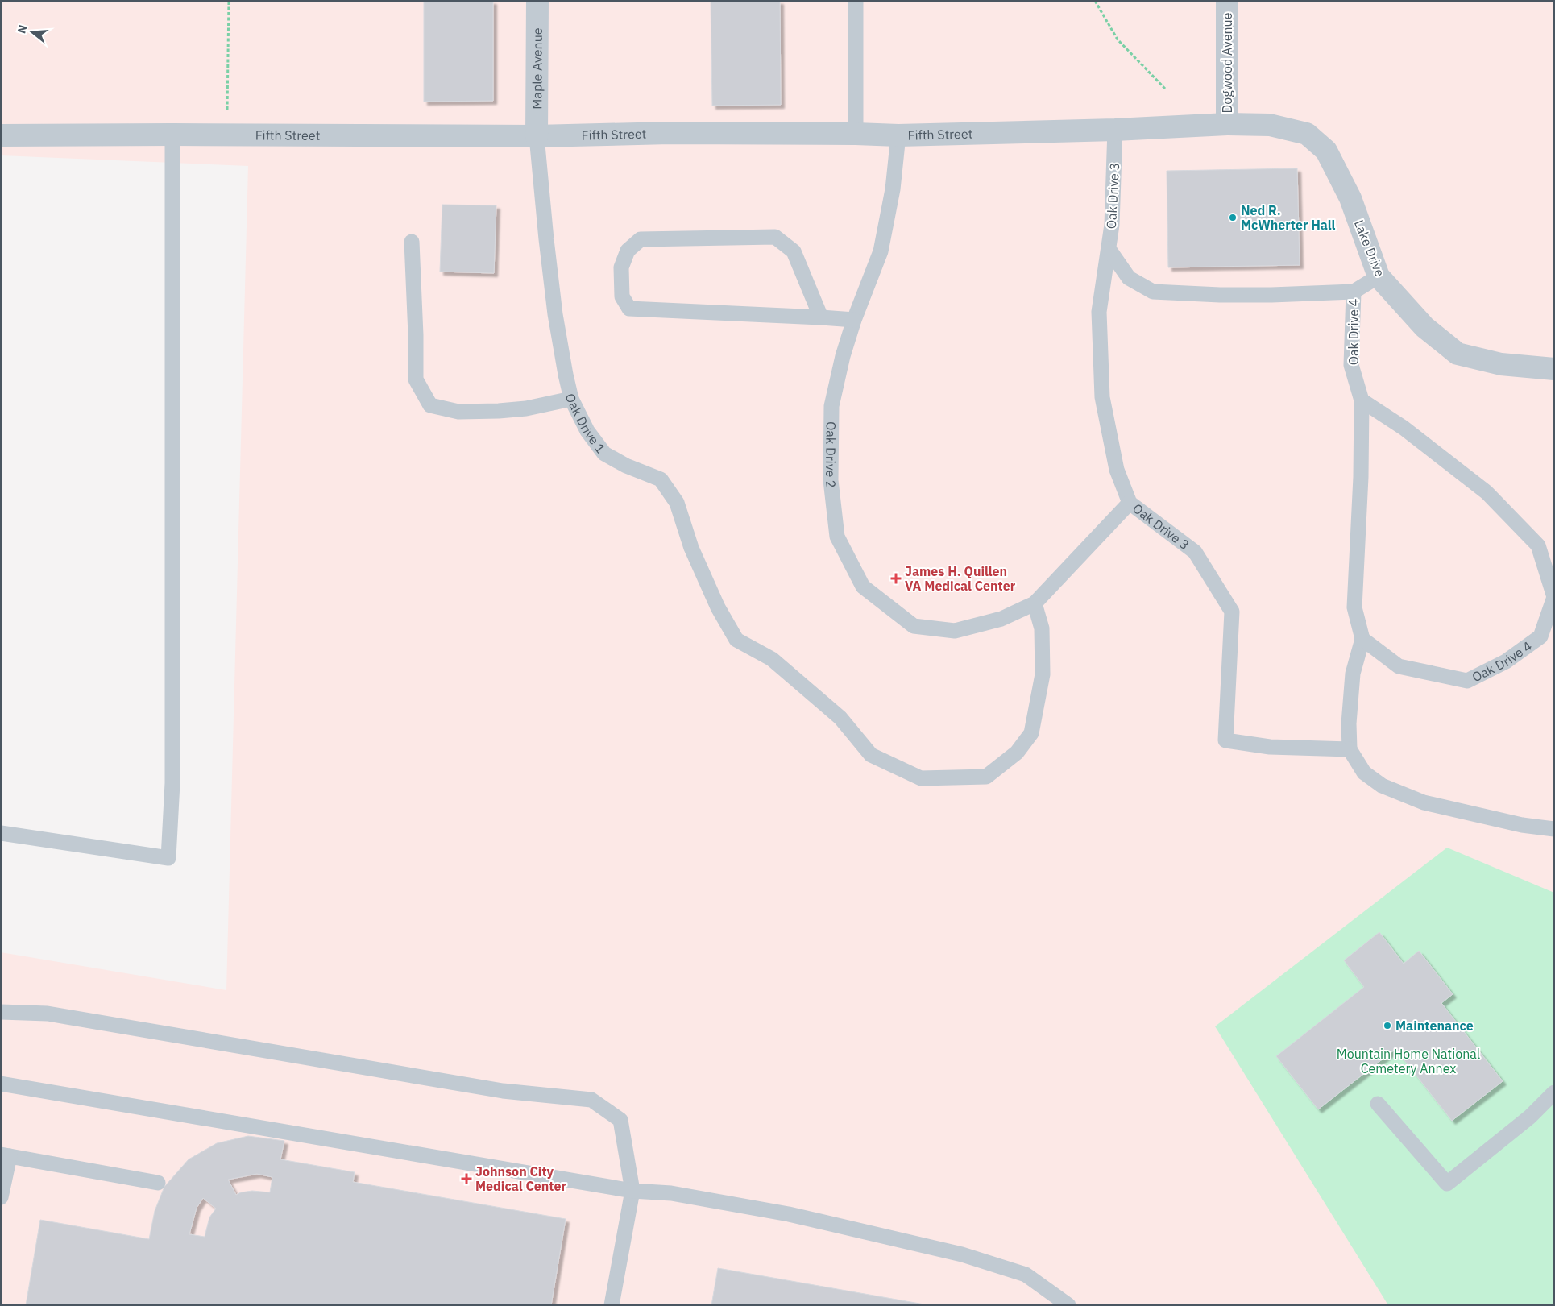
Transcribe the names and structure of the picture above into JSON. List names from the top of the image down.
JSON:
{
  "streets": {
    "street": [
      "Dogwood Avenue",
      "Maple Avenue",
      "Fifth Street",
      "Lake Drive"
    ],
    "lane": [
      "Oak Drive 3",
      "Oak Drive 4",
      "Oak Drive 1",
      "Oak Drive 2"
    ]
  },
  "crossings": [
    ["Dogwood Avenue", "Fifth Street"],
    ["Dogwood Avenue", "Lake Drive"],
    ["Maple Avenue", "Fifth Street"],
    ["Maple Avenue", "Oak Drive 1"],
    ["Fifth Street", "Oak Drive 3"],
    ["Fifth Street", "Lake Drive"],
    ["Fifth Street", "Oak Drive 1"],
    ["Fifth Street", "Oak Drive 2"],
    ["Lake Drive", "Oak Drive 4"],
    ["Oak Drive 1", "Oak Drive 2"]
  ],
  "parks": ["Mountain Home National Cemetery Annex"],
  "places": {
    "other": ["Ned R. McWherter Hall", "Maintenance"],
    "health": ["James H. Quillen VA Medical Center", "Johnson City Medical Center"]
  },
  "north": "left"
}
